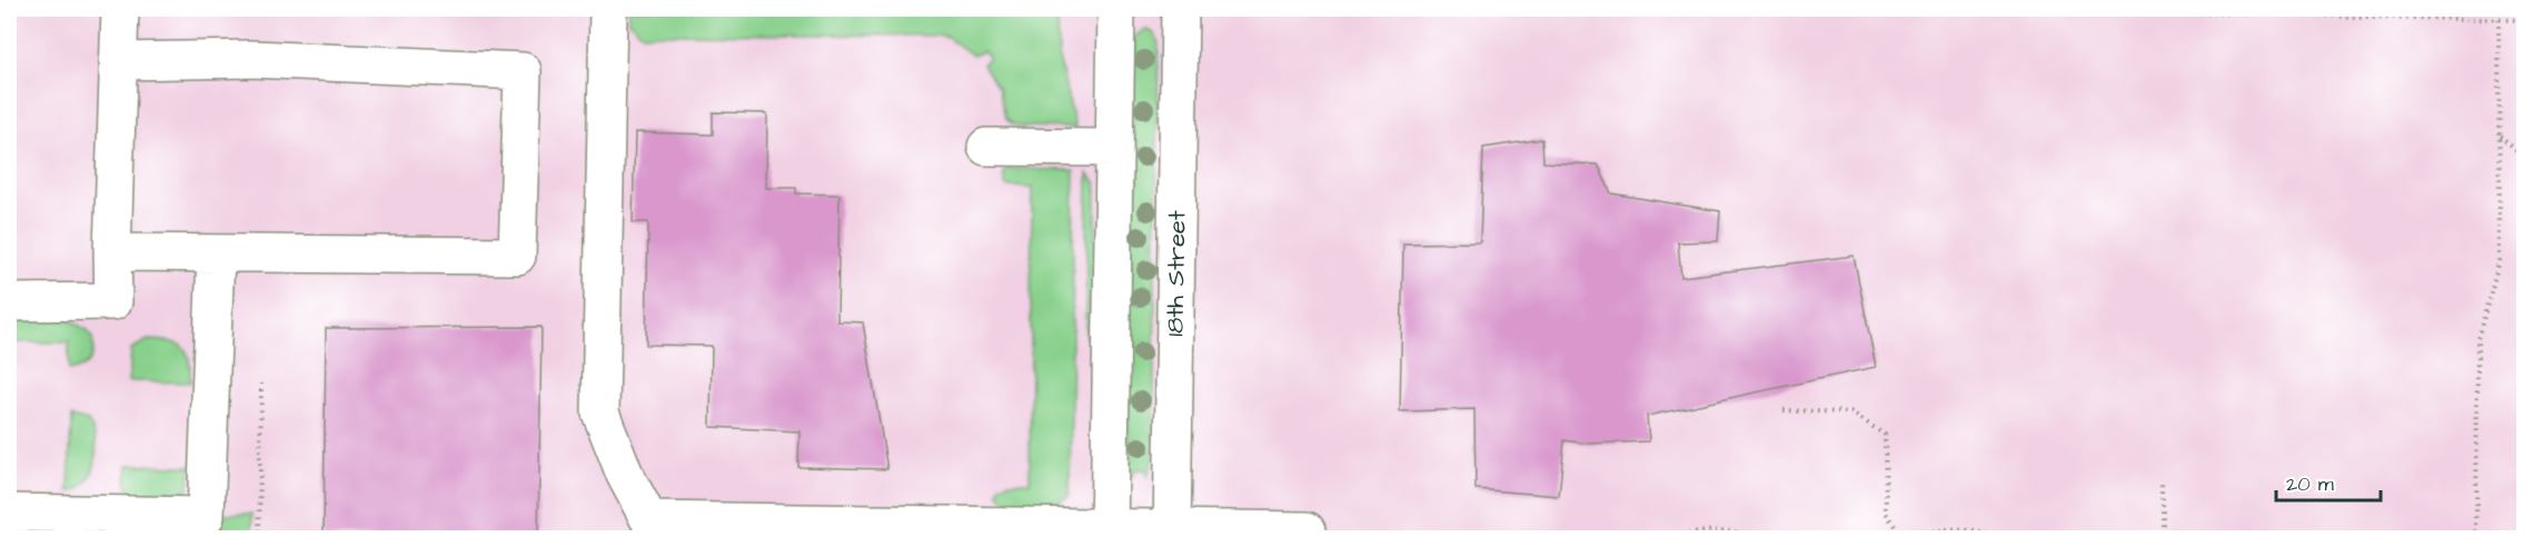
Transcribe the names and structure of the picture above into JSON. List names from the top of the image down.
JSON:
{
  "streets": {
    "street": ["18th Street"]
  },
  "scale_bar": "20 m"
}
